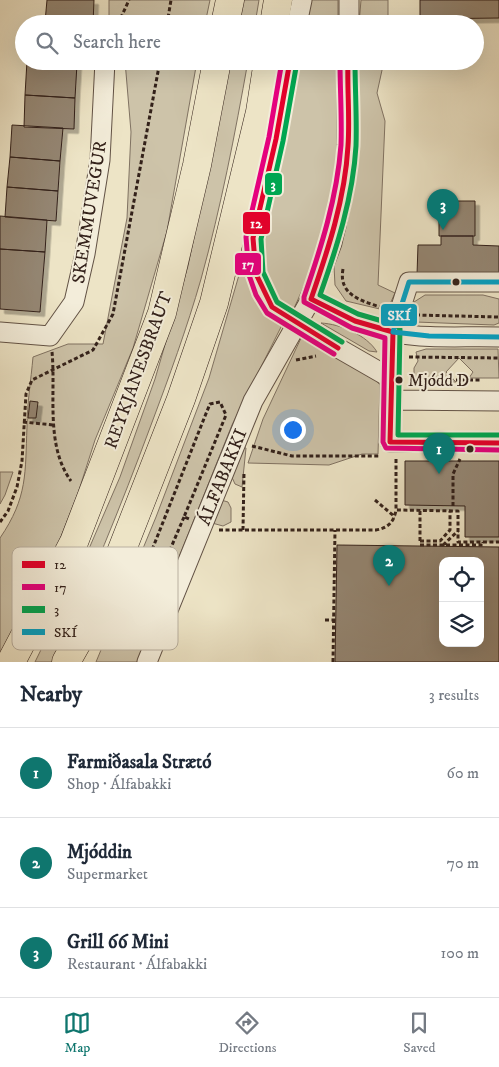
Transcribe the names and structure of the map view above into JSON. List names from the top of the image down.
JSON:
{
  "streets": {
    "highway": ["REYKJANESBRAUT"],
    "street": ["SKEMMUVEGUR", "ÁLFABAKKI"]
  },
  "places": ["Mjódd D"],
  "lines": [
    "transit line 12",
    "transit line 17",
    "transit line 3",
    "transit line SKÍ"
  ],
  "legend": [
    "12",
    "17",
    "3",
    "SKÍ"
  ],
  "page": {
    "search": "Search here",
    "pins": ["3", "1", "2"],
    "heading": ["Nearby", "3 results"],
    "list": [
      {
        "mark": "1",
        "name": "Farmiðasala Strætó",
        "note": "Shop · Álfabakki",
        "value": "60 m"
      },
      {
        "mark": "2",
        "name": "Mjóddin",
        "note": "Supermarket",
        "value": "70 m"
      },
      {
        "mark": "3",
        "name": "Grill 66 Mini",
        "note": "Restaurant · Álfabakki",
        "value": "100 m"
      }
    ],
    "nav": ["Map", "Directions", "Saved"]
  }
}
